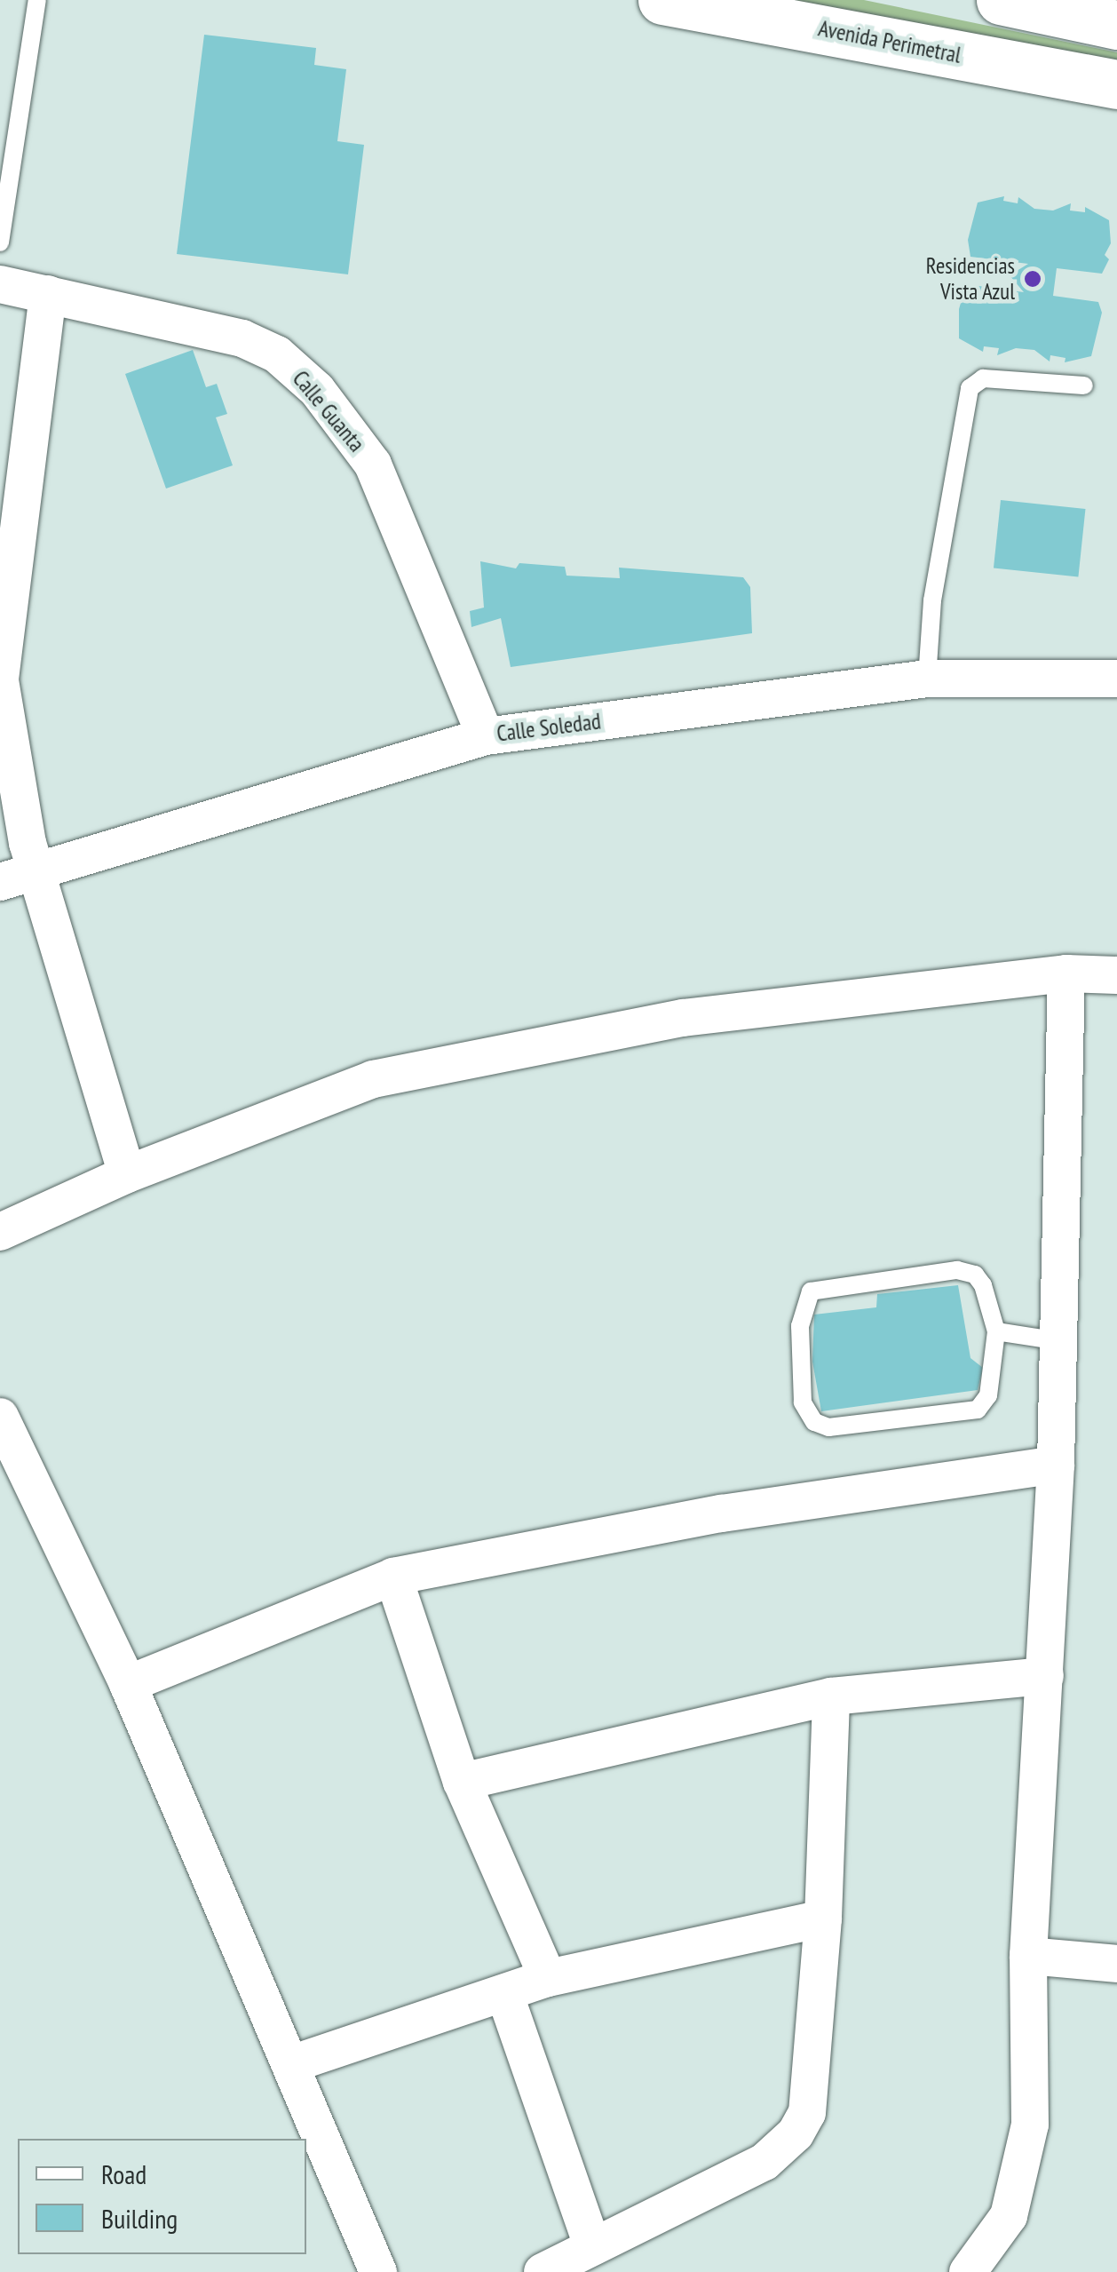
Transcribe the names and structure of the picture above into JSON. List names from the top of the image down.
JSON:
{
  "streets": {
    "main road": ["Avenida Perimetral"],
    "street": ["Calle Guanta", "Calle Soledad"]
  },
  "crossings": [
    ["Calle Guanta", "Calle Soledad"]
  ],
  "places": ["Residencias Vista Azul"],
  "legend": ["Road", "Building"]
}
